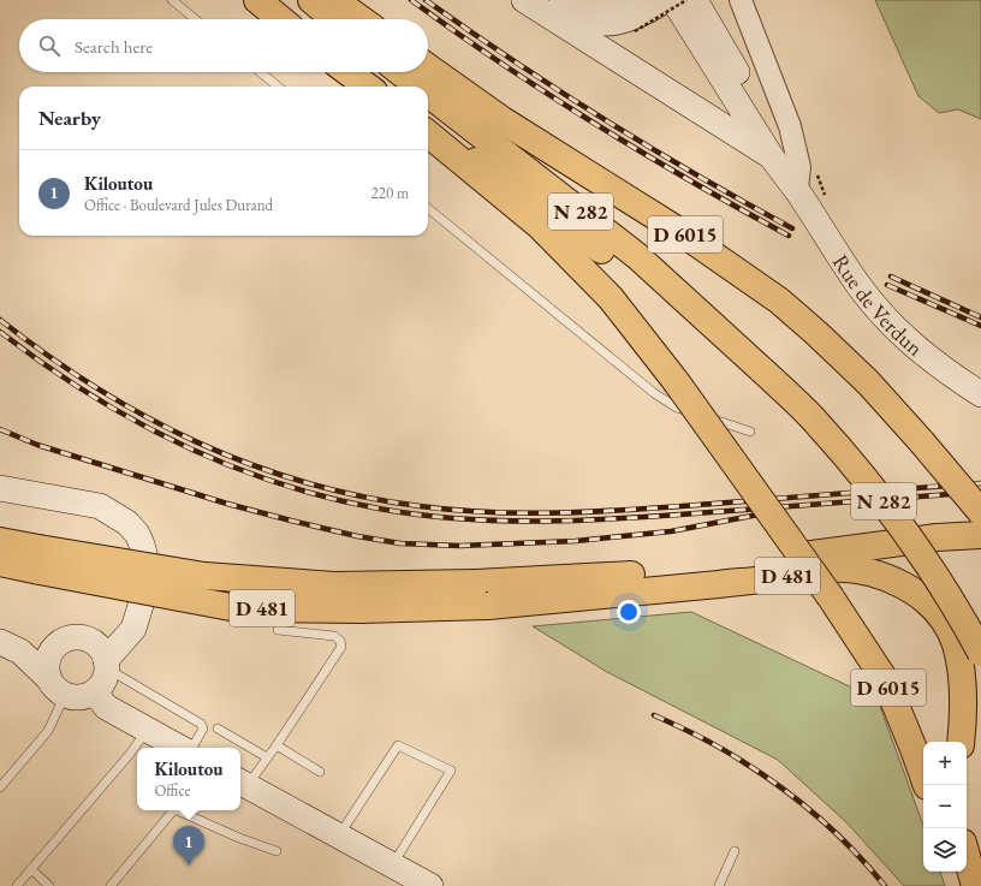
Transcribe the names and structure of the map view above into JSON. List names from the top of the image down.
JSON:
{
  "streets": {
    "main road": [
      "N 282",
      "D 6015",
      "Rue de Verdun",
      "D 481"
    ]
  },
  "page": {
    "search": "Search here",
    "heading": "Nearby",
    "list": [
      {
        "mark": "1",
        "name": "Kiloutou",
        "note": "Office · Boulevard Jules Durand",
        "value": "220 m"
      }
    ],
    "map_buttons": ["+", "−"],
    "popup": ["Kiloutou", "Office"],
    "pins": "1"
  }
}
